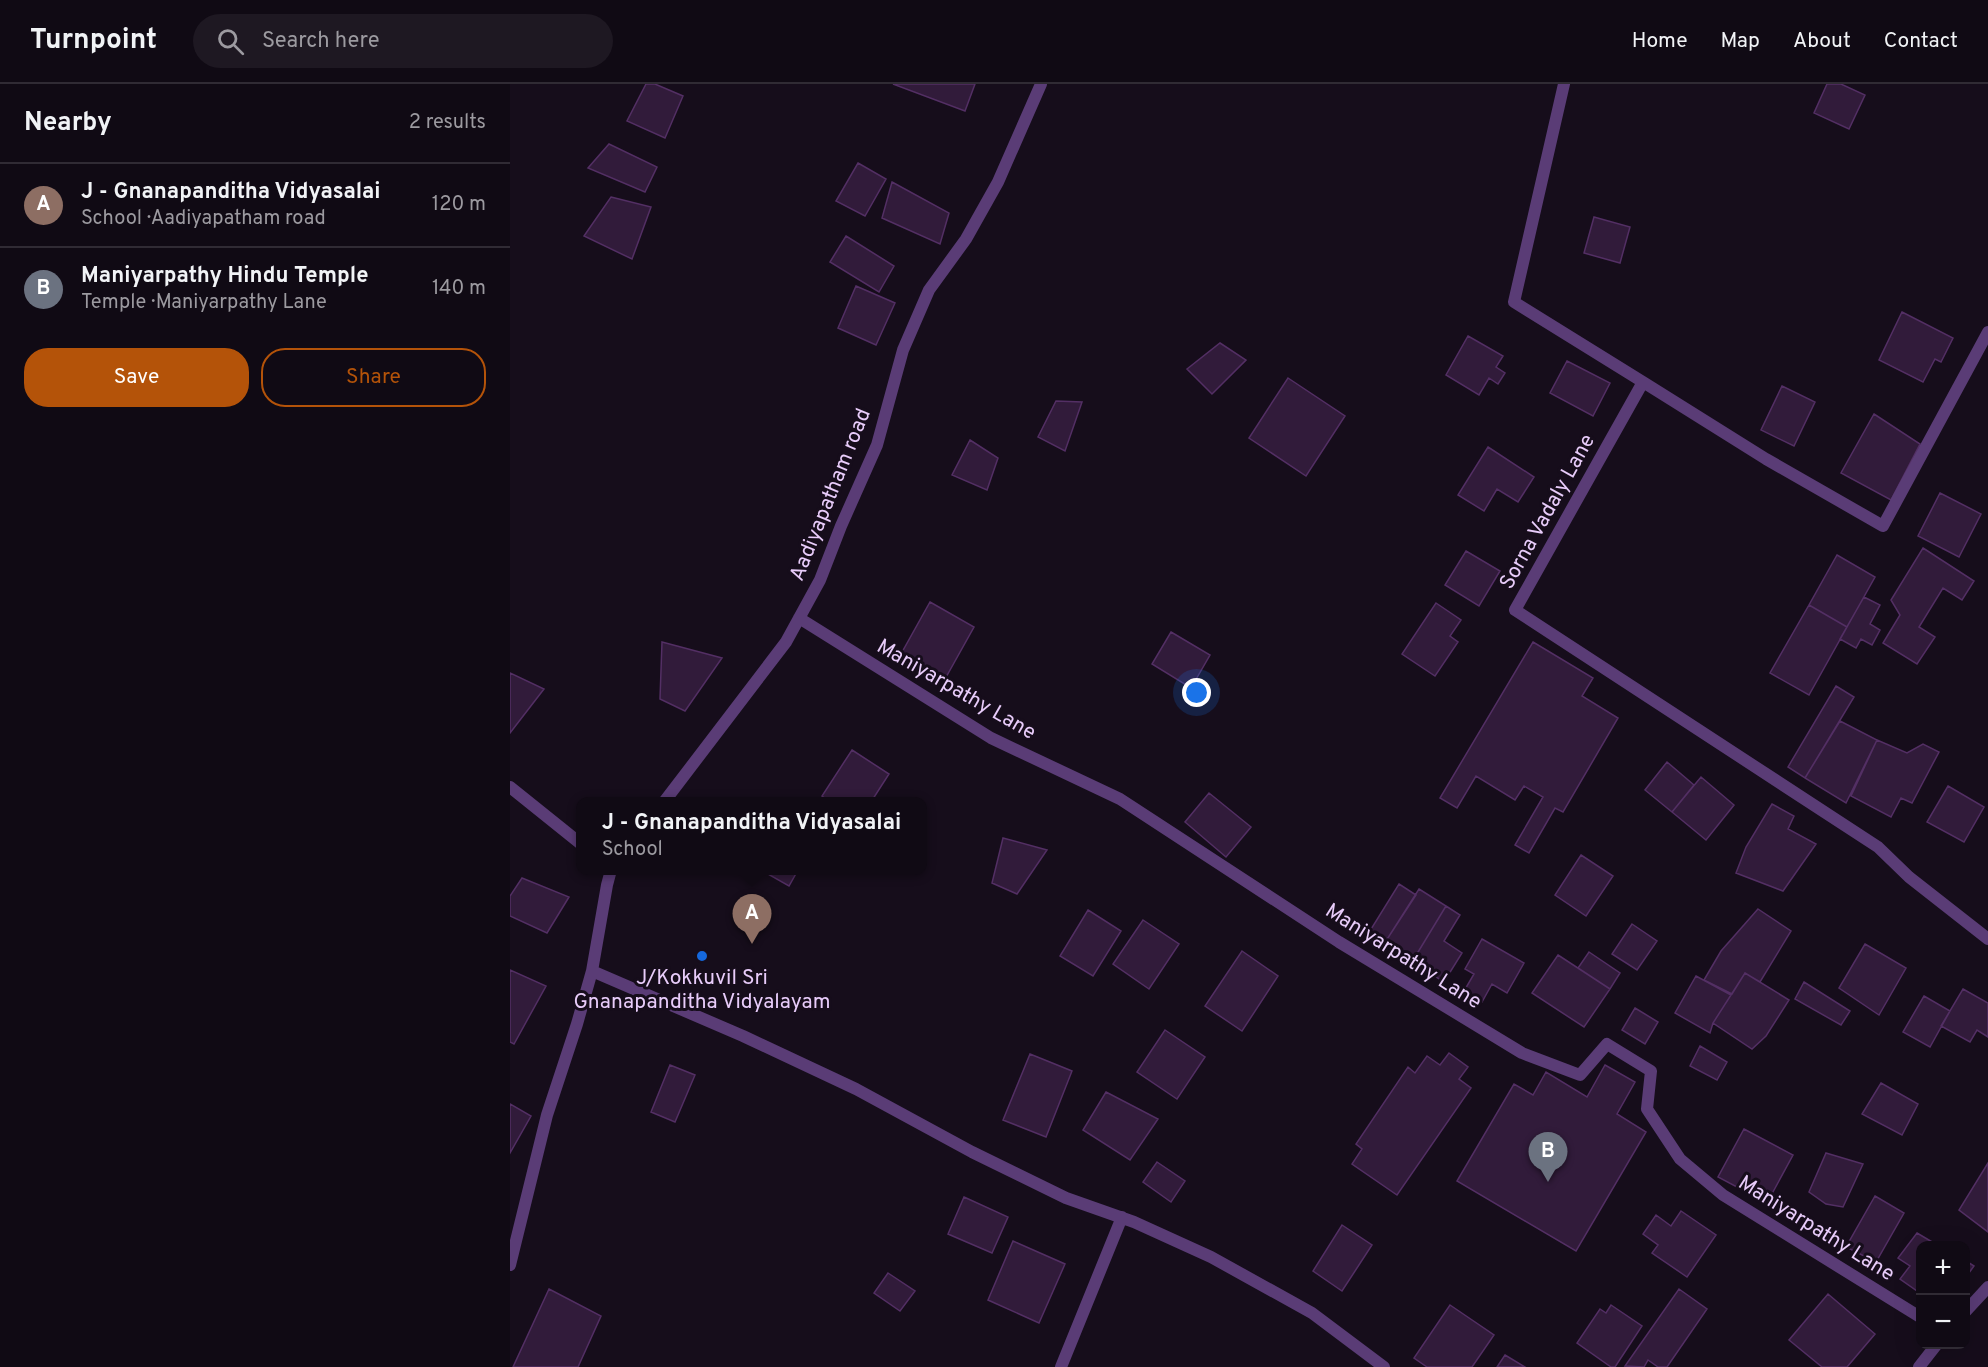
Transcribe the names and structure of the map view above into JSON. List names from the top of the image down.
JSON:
{
  "streets": {
    "street": ["Aadiyapatham road", "Sorna Vadaly Lane", "Maniyarpathy Lane"]
  },
  "crossings": [
    ["Aadiyapatham road", "Maniyarpathy Lane"]
  ],
  "places": ["J/Kokkuvil Sri Gnanapanditha Vidyalayam"],
  "page": {
    "header": "Turnpoint",
    "search": "Search here",
    "nav": [
      "Home",
      "Map",
      "About",
      "Contact"
    ],
    "heading": ["Nearby", "2 results"],
    "list": [
      {
        "mark": "A",
        "name": "J - Gnanapanditha Vidyasalai",
        "note": "School · Aadiyapatham road",
        "value": "120 m"
      },
      {
        "mark": "B",
        "name": "Maniyarpathy Hindu Temple",
        "note": "Temple · Maniyarpathy Lane",
        "value": "140 m"
      }
    ],
    "buttons": ["Save", "Share"],
    "popup": ["J - Gnanapanditha Vidyasalai", "School"],
    "pins": ["A", "B"],
    "map_buttons": ["+", "−"]
  }
}
